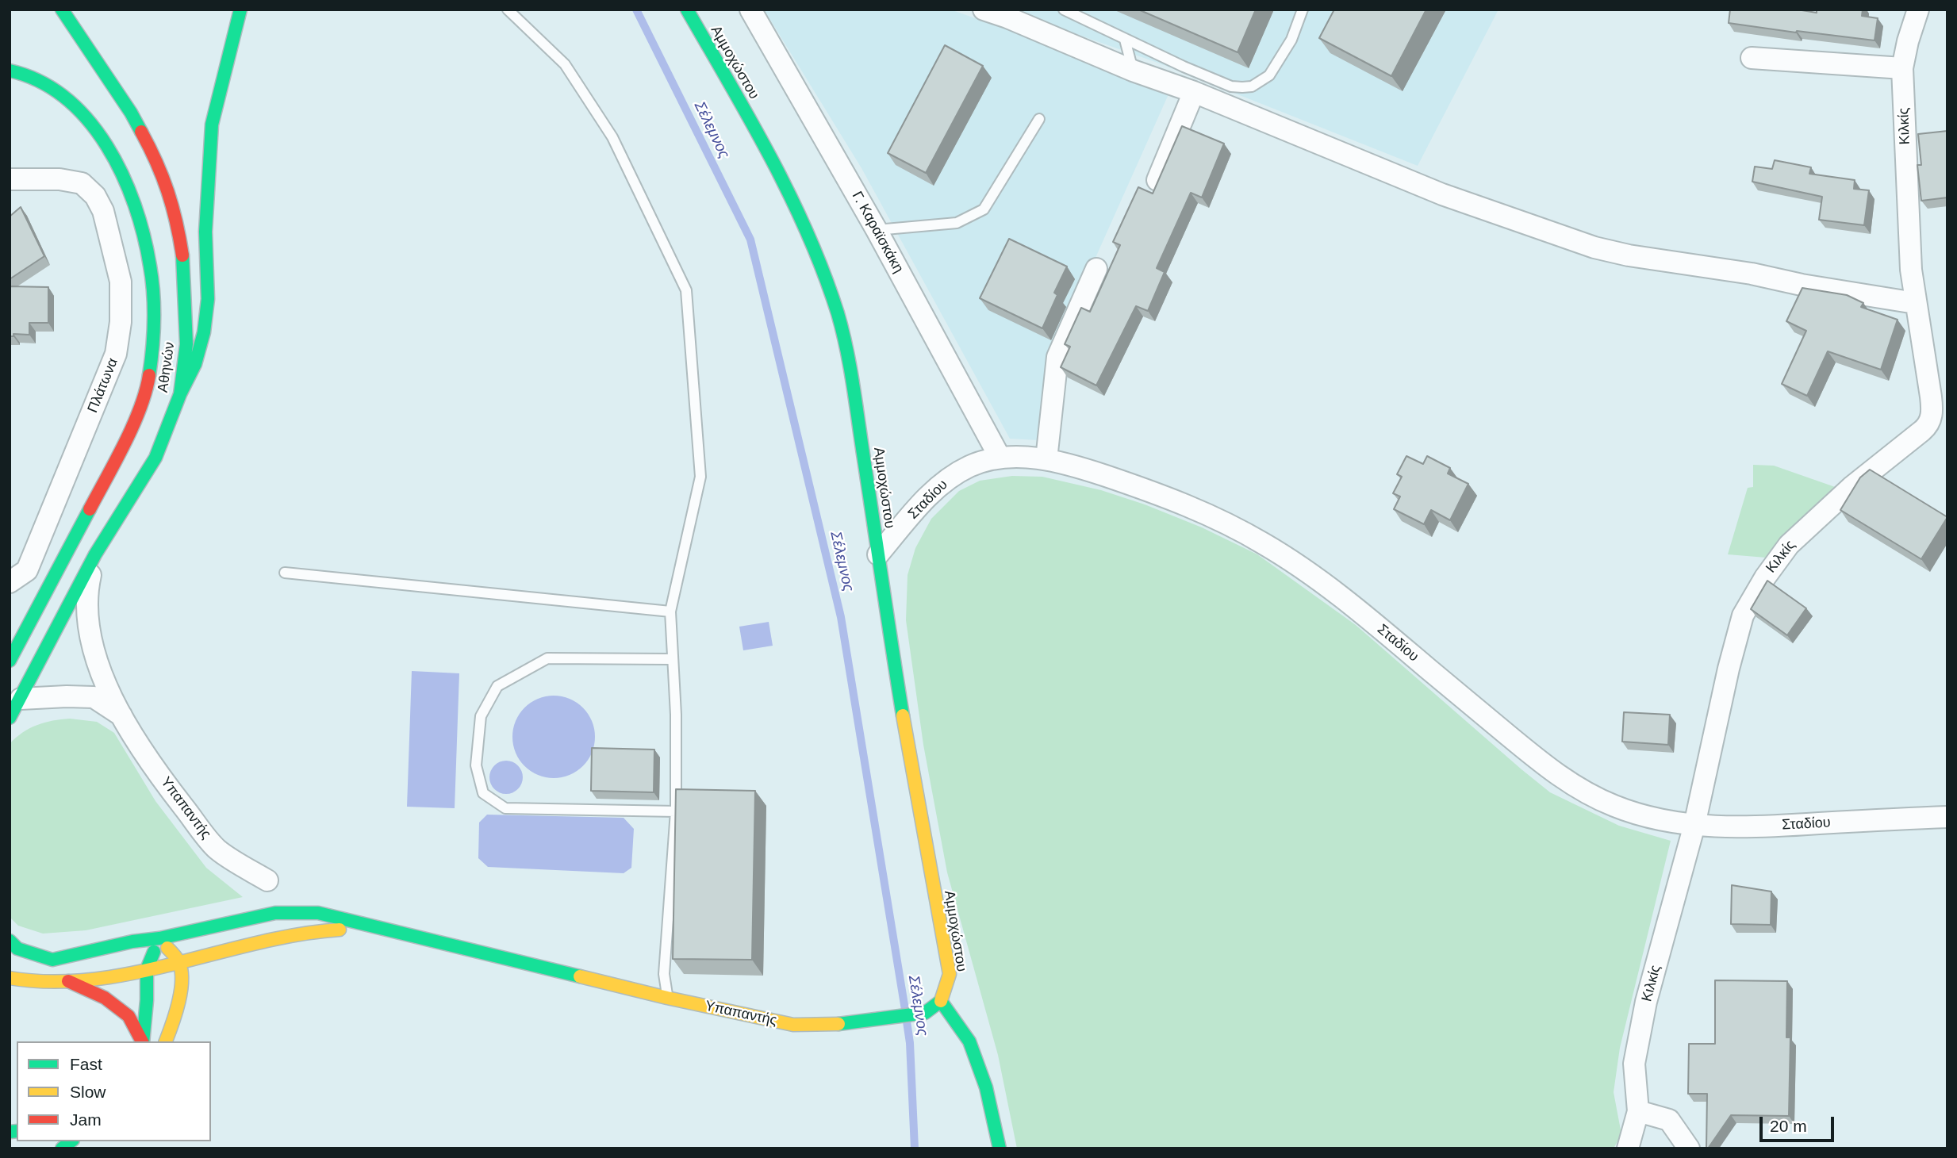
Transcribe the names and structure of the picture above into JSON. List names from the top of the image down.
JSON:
{
  "streets": {
    "main road": ["Αμμοχώστου", "Αθηνών", "Υπαπαντής"],
    "street": [
      "Κιλκίς",
      "Γ. Καραϊσκάκη",
      "Πλάτωνα",
      "Σταδίου"
    ]
  },
  "crossings": [
    ["Αμμοχώστου", "Σταδίου"],
    ["Αμμοχώστου", "Υπαπαντής"],
    ["Κιλκίς", "Σταδίου"],
    ["Γ. Καραϊσκάκη", "Σταδίου"],
    ["Αθηνών", "Υπαπαντής"]
  ],
  "water": ["Σέλεμνος"],
  "legend": ["Fast", "Slow", "Jam"],
  "scale_bar": "20 m"
}
